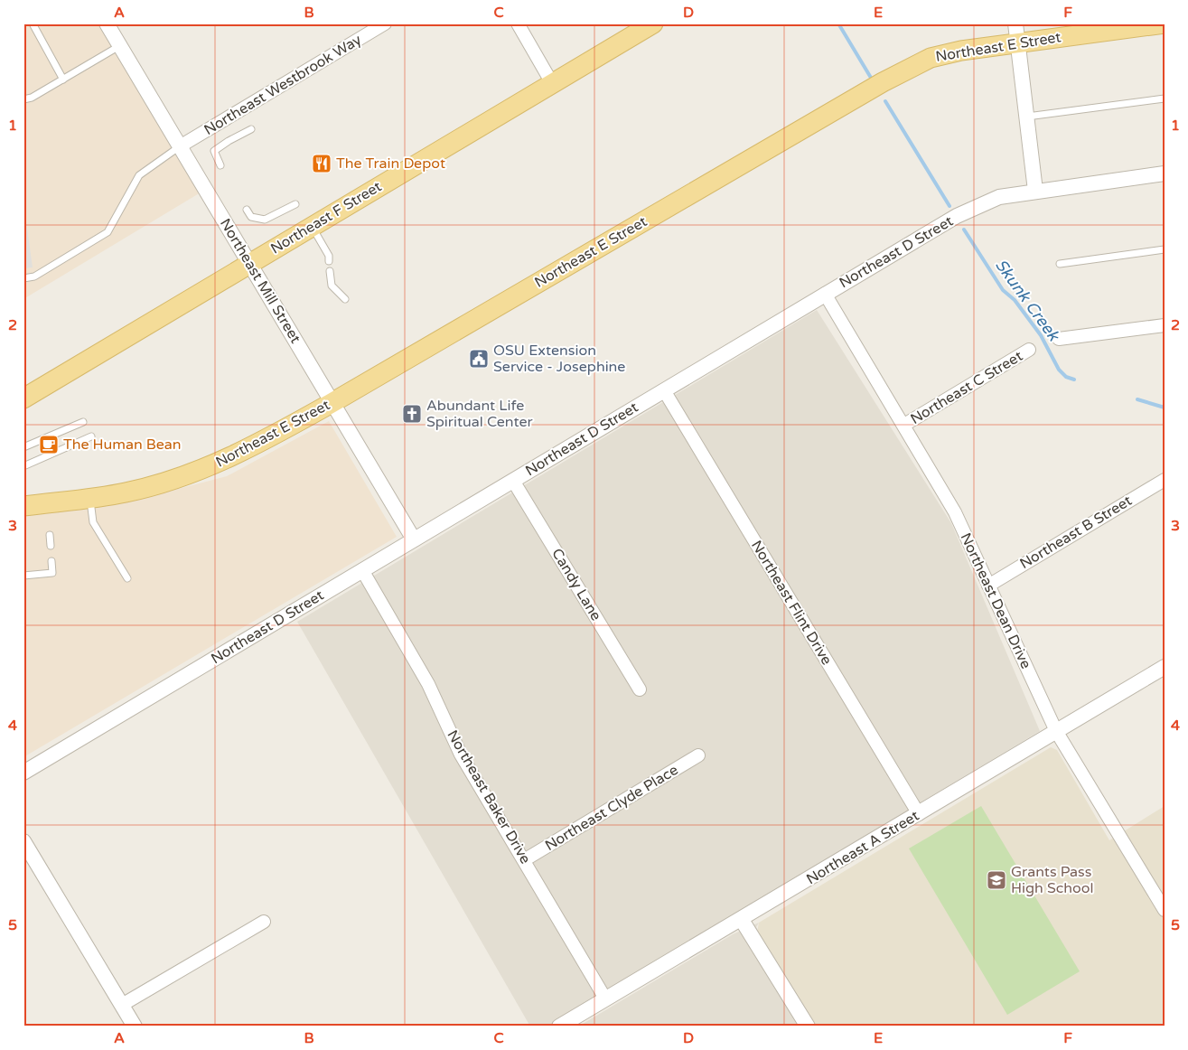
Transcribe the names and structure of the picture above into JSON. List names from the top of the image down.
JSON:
{
  "streets": {
    "main road": ["Northeast E Street", "Northeast F Street"],
    "street": [
      "Northeast Westbrook Way",
      "Northeast D Street",
      "Northeast Mill Street",
      "Northeast C Street",
      "Northeast B Street",
      "Candy Lane",
      "Northeast Dean Drive",
      "Northeast Flint Drive",
      "Northeast Baker Drive",
      "Northeast Clyde Place",
      "Northeast A Street"
    ]
  },
  "crossings": [
    ["Northeast E Street", "Northeast Mill Street"],
    ["Northeast Westbrook Way", "Northeast Mill Street"],
    ["Northeast F Street", "Northeast Mill Street"],
    ["Northeast D Street", "Northeast Mill Street"],
    ["Northeast D Street", "Candy Lane"],
    ["Northeast D Street", "Northeast Dean Drive"],
    ["Northeast D Street", "Northeast Flint Drive"],
    ["Northeast D Street", "Northeast Baker Drive"],
    ["Northeast C Street", "Northeast Dean Drive"],
    ["Northeast B Street", "Northeast Dean Drive"],
    ["Northeast Dean Drive", "Northeast A Street"],
    ["Northeast Flint Drive", "Northeast A Street"],
    ["Northeast Baker Drive", "Northeast Clyde Place"],
    ["Northeast Baker Drive", "Northeast A Street"]
  ],
  "water": ["Skunk Creek"],
  "places": {
    "restaurant": ["The Train Depot"],
    "public building": ["OSU Extension Service - Josephine"],
    "church": ["Abundant Life Spiritual Center"],
    "cafe": ["The Human Bean"],
    "school or university": ["Grants Pass High School"]
  },
  "grid": {
    "columns": [
      "A",
      "B",
      "C",
      "D",
      "E",
      "F"
    ],
    "rows": [
      "1",
      "2",
      "3",
      "4",
      "5"
    ]
  }
}
